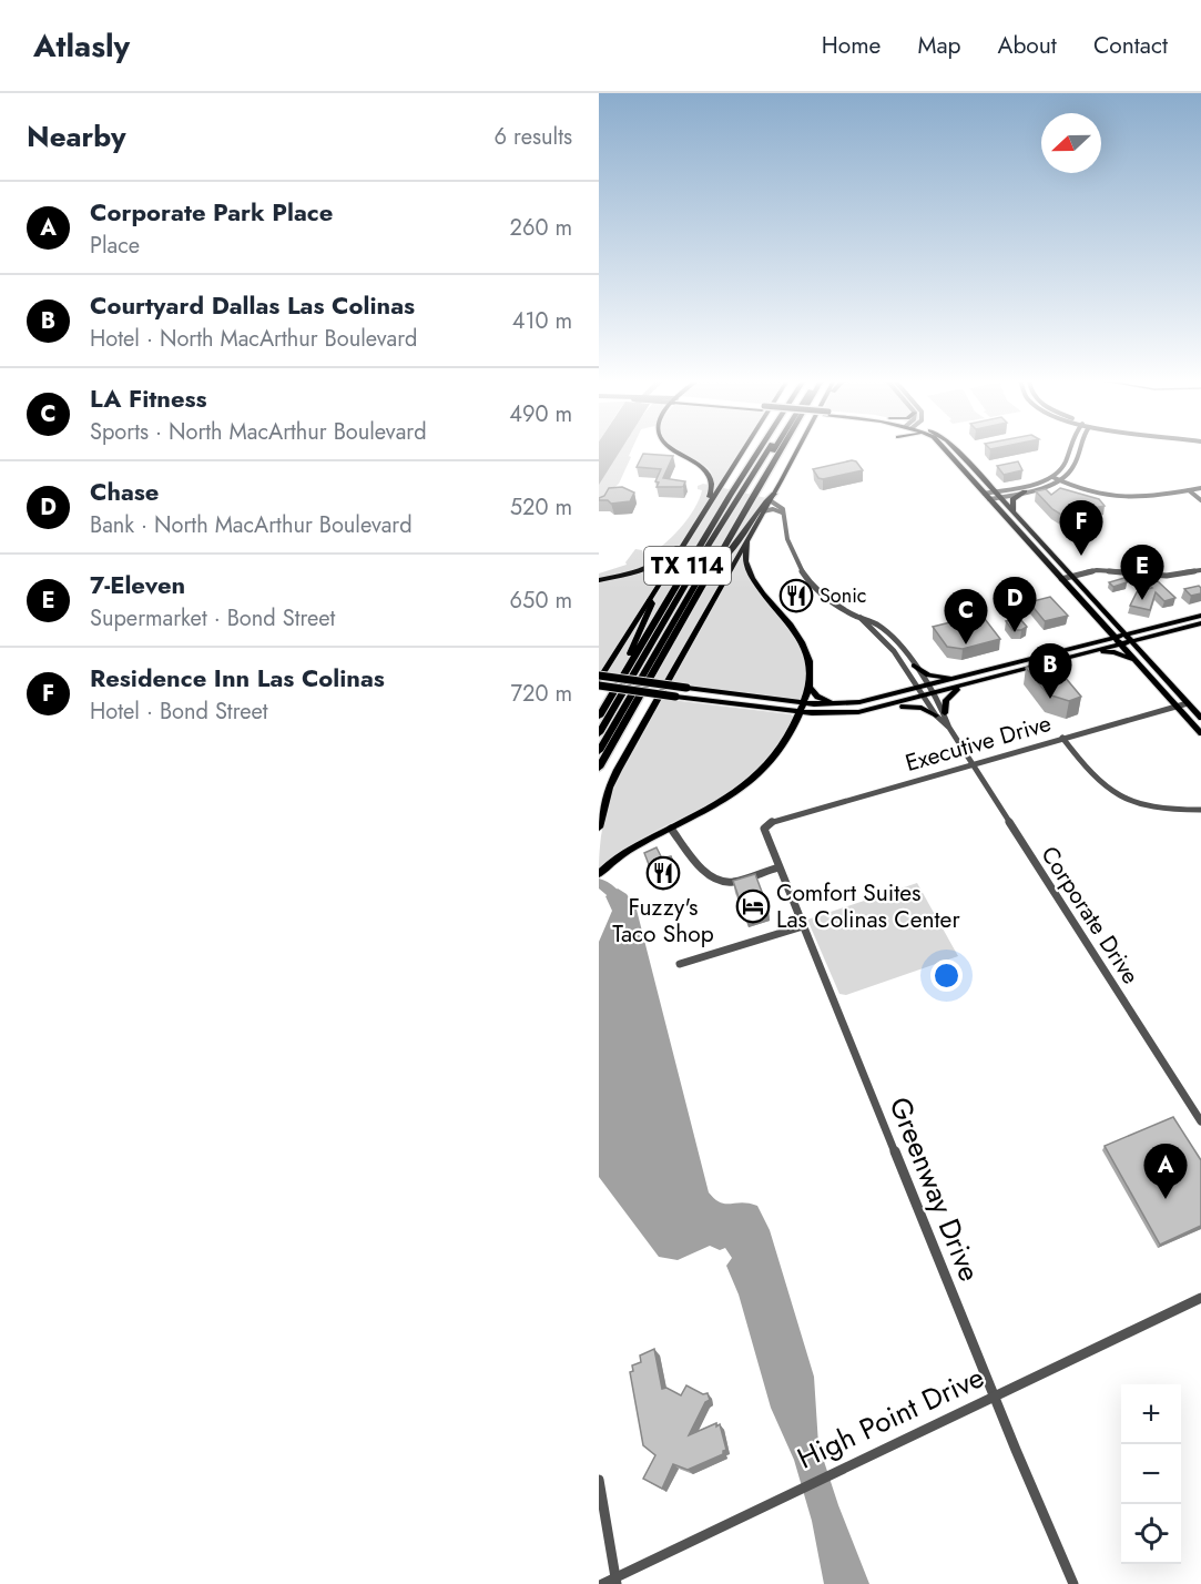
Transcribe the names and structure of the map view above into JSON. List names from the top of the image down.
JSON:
{
  "streets": {
    "highway": ["TX 114"],
    "street": [
      "Executive Drive",
      "Corporate Drive",
      "Greenway Drive",
      "High Point Drive"
    ]
  },
  "crossings": [
    ["Executive Drive", "Corporate Drive"],
    ["Executive Drive", "Greenway Drive"],
    ["Greenway Drive", "High Point Drive"]
  ],
  "places": {
    "restaurant": ["Sonic", "Fuzzy's Taco Shop"],
    "hotel": ["Comfort Suites Las Colinas Center"]
  },
  "north": "left",
  "page": {
    "header": "Atlasly",
    "nav": [
      "Home",
      "Map",
      "About",
      "Contact"
    ],
    "heading": ["Nearby", "6 results"],
    "list": [
      {
        "mark": "A",
        "name": "Corporate Park Place",
        "note": "Place",
        "value": "260 m"
      },
      {
        "mark": "B",
        "name": "Courtyard Dallas Las Colinas",
        "note": "Hotel · North MacArthur Boulevard",
        "value": "410 m"
      },
      {
        "mark": "C",
        "name": "LA Fitness",
        "note": "Sports · North MacArthur Boulevard",
        "value": "490 m"
      },
      {
        "mark": "D",
        "name": "Chase",
        "note": "Bank · North MacArthur Boulevard",
        "value": "520 m"
      },
      {
        "mark": "E",
        "name": "7-Eleven",
        "note": "Supermarket · Bond Street",
        "value": "650 m"
      },
      {
        "mark": "F",
        "name": "Residence Inn Las Colinas",
        "note": "Hotel · Bond Street",
        "value": "720 m"
      }
    ],
    "pins": [
      "F",
      "E",
      "D",
      "C",
      "B",
      "A"
    ],
    "map_buttons": ["+", "−"]
  }
}
